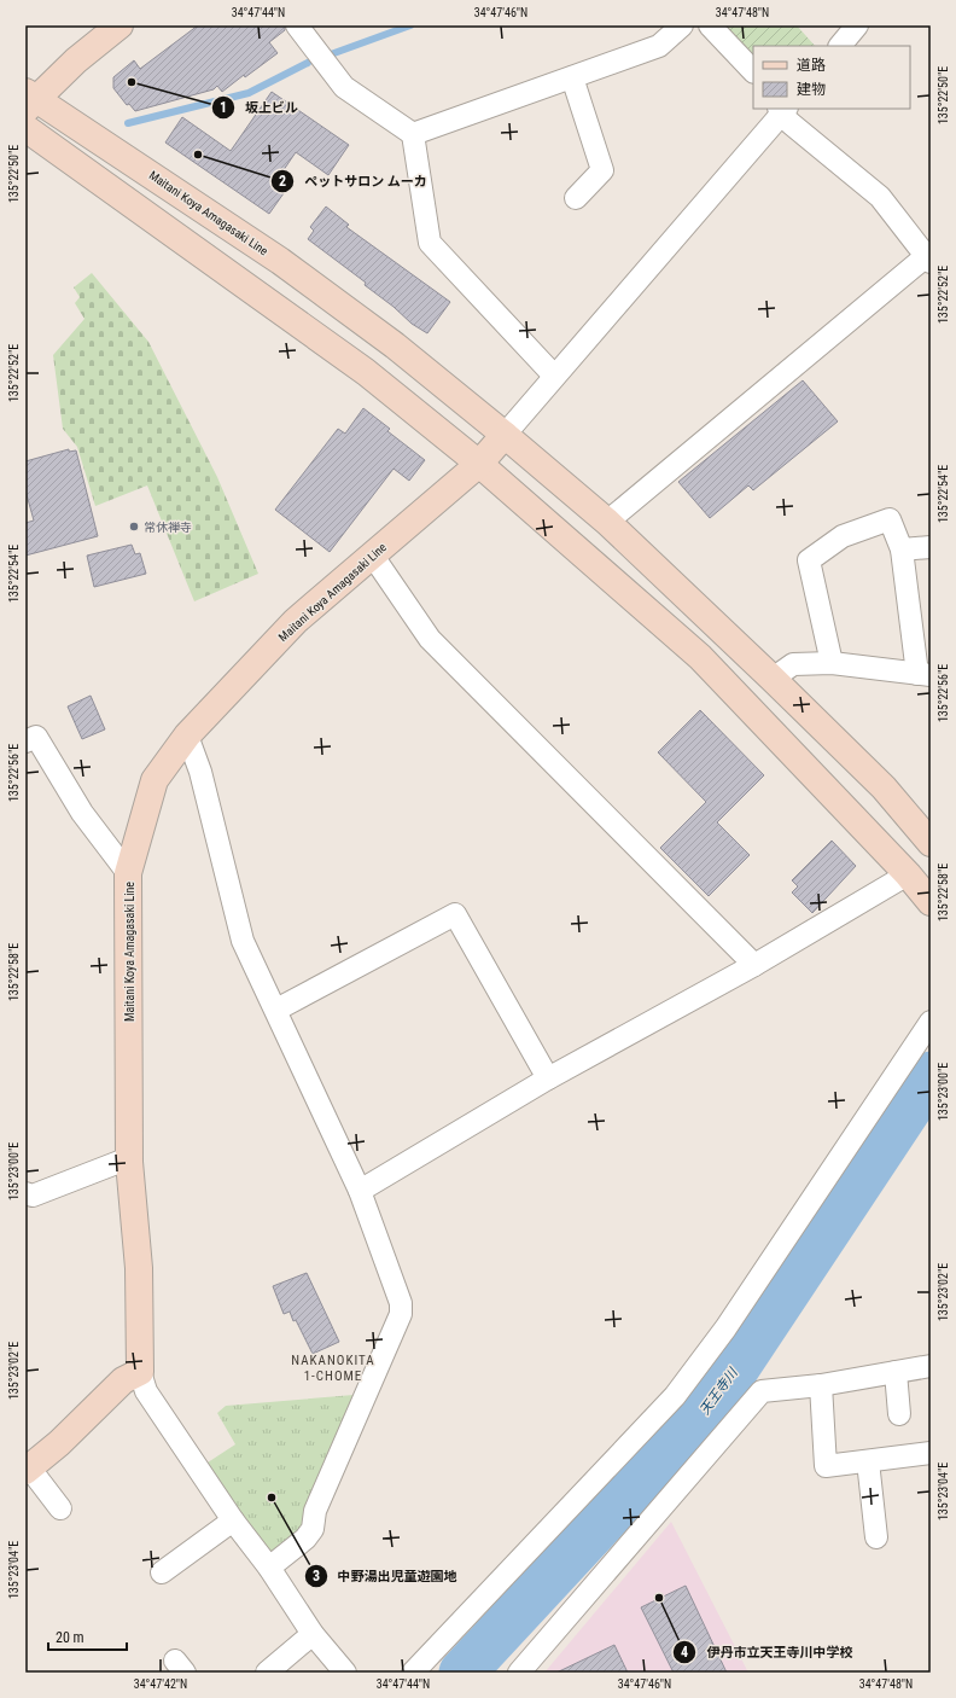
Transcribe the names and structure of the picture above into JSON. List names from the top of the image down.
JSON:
{
  "streets": {
    "main road": ["Maitani Koya Amagasaki Line"]
  },
  "districts": ["NAKANOKITA 1-CHOME"],
  "water": ["天王寺川"],
  "places": [
    "坂上ビル",
    "ペットサロン ムーカ",
    "常休禅寺",
    "中野湯出児童遊園地",
    "伊丹市立天王寺川中学校"
  ],
  "legend": ["道路", "建物"],
  "scale_bar": "20 m",
  "coordinates": [
    "34°47'44\"N",
    "34°47'46\"N",
    "34°47'48\"N",
    "135°22'50\"E",
    "135°22'52\"E",
    "135°22'54\"E",
    "135°22'56\"E",
    "135°22'58\"E",
    "135°23'00\"E",
    "135°23'02\"E",
    "135°23'04\"E",
    "34°47'42\"N"
  ]
}
